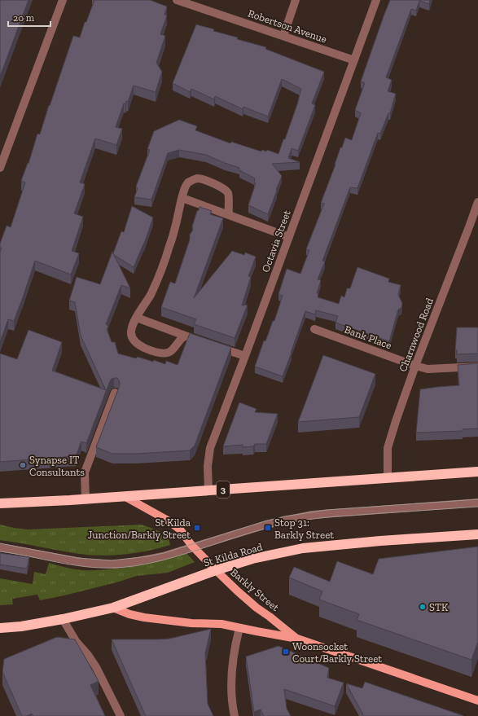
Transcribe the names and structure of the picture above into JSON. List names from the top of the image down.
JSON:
{
  "streets": {
    "highway": ["3", "St Kilda Road"],
    "main road": ["Barkly Street"],
    "street": [
      "Robertson Avenue",
      "Octavia Street",
      "Charnwood Road",
      "Bank Place"
    ]
  },
  "crossings": [
    ["Robertson Avenue", "Octavia Street"],
    ["Octavia Street", "3"],
    ["Charnwood Road", "Bank Place"],
    ["Charnwood Road", "3"],
    ["3", "Barkly Street"],
    ["St Kilda Road", "Barkly Street"]
  ],
  "places": {
    "other": ["Synapse IT Consultants", "STK"],
    "transit": ["St Kilda Junction/Barkly Street", "Stop 31: Barkly Street", "Woonsocket Court/Barkly Street"]
  },
  "scale_bar": "20 m"
}
